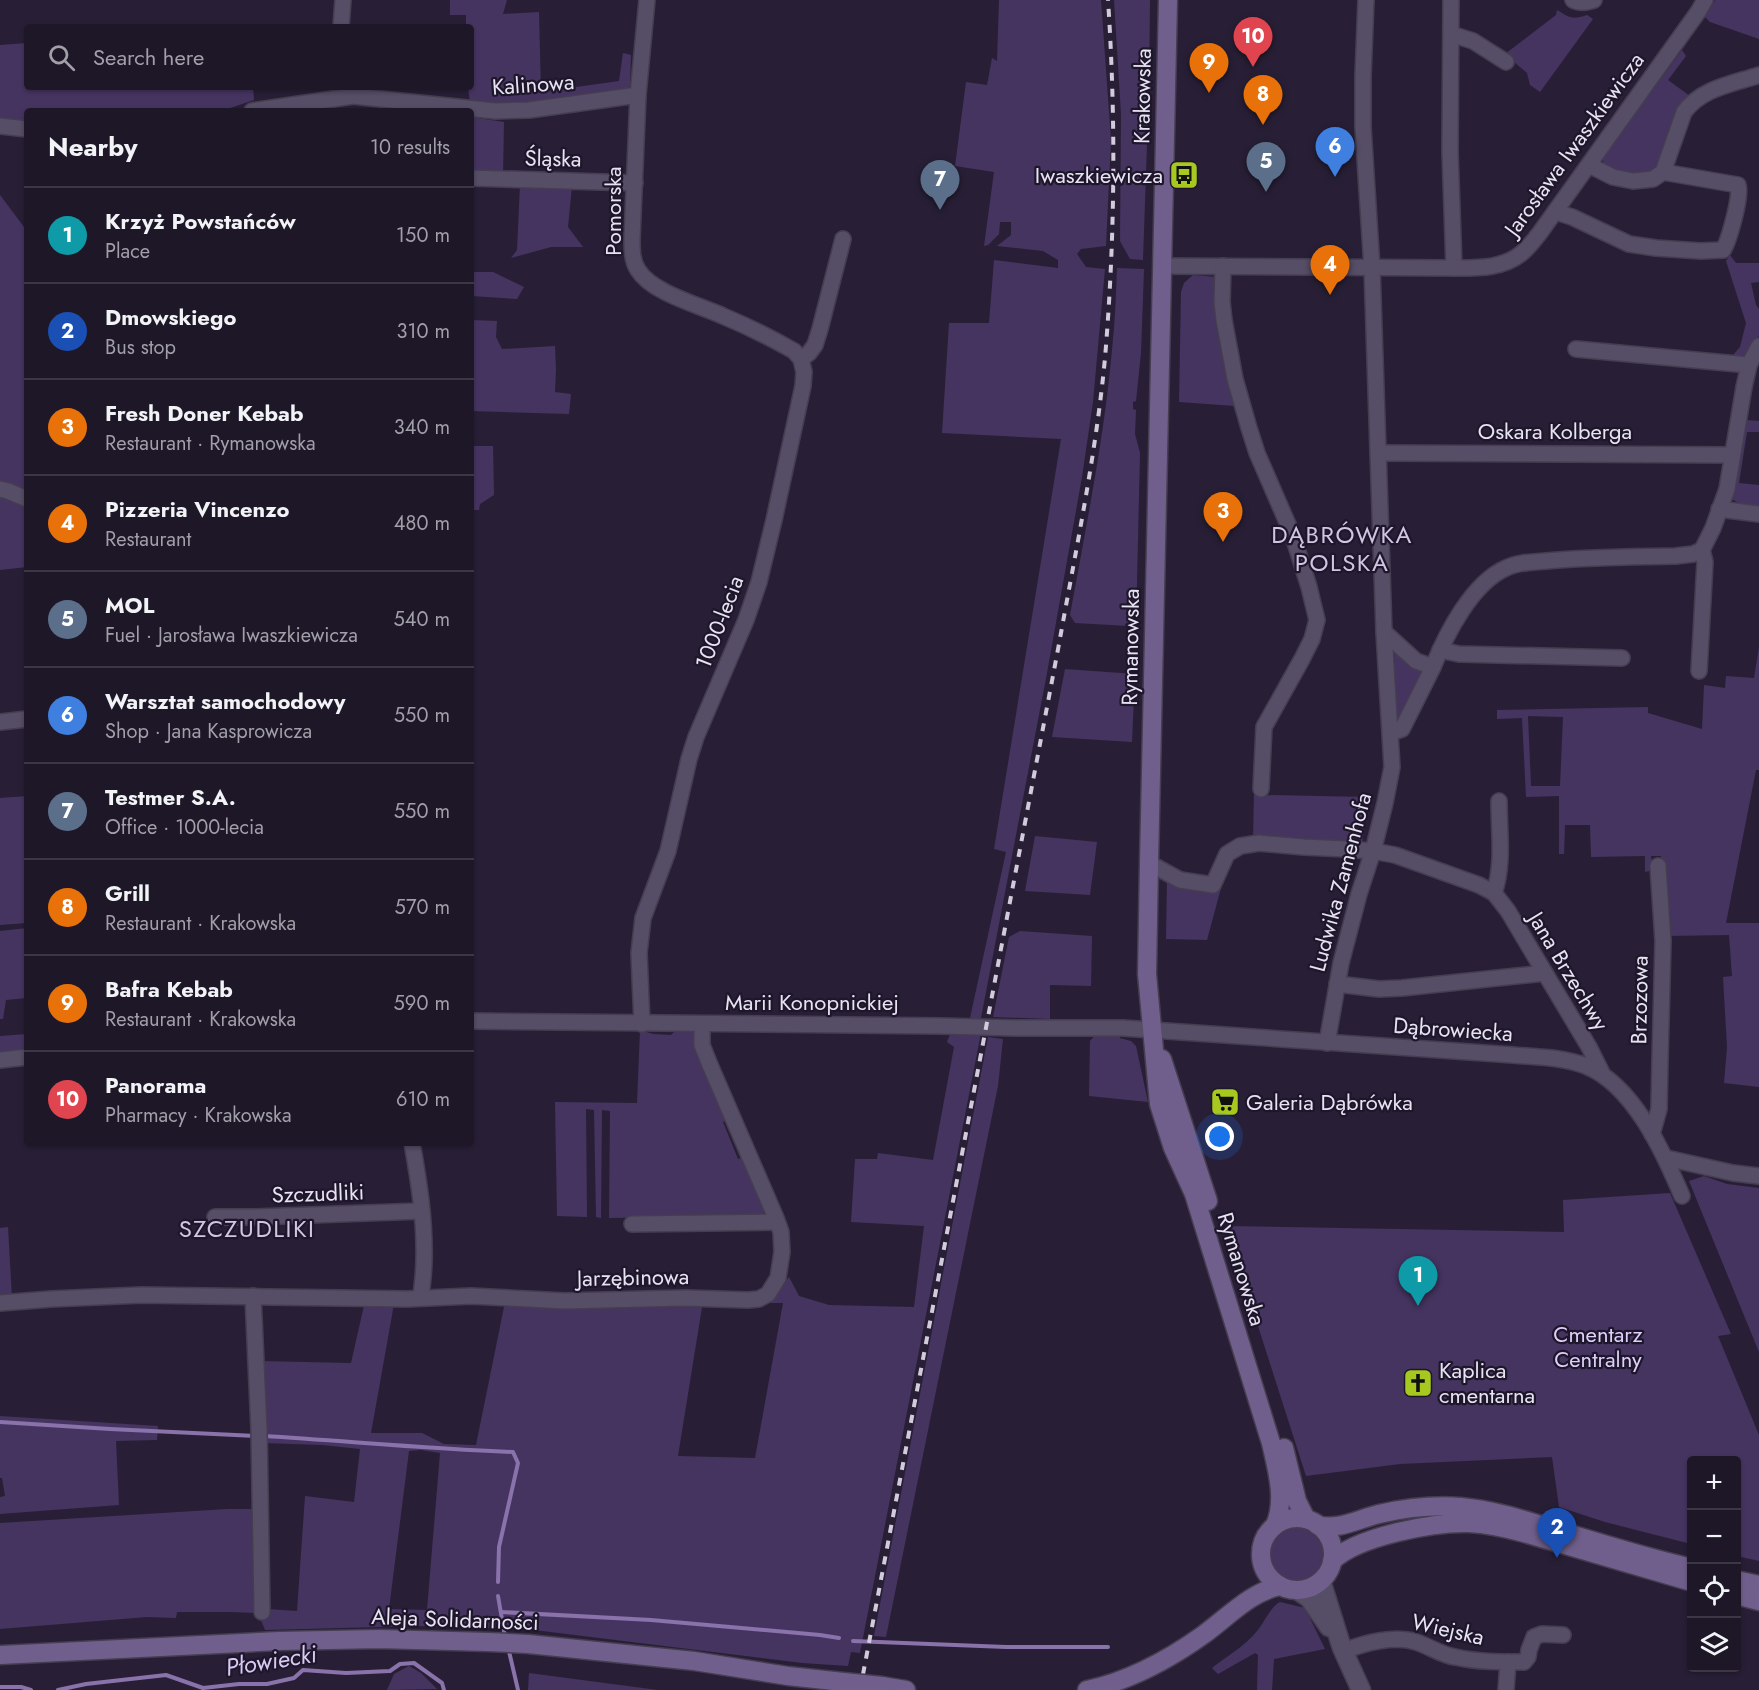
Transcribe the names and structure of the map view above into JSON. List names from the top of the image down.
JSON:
{
  "streets": {
    "main road": ["Krakowska", "Rymanowska", "Aleja Solidarności"],
    "street": [
      "Kalinowa",
      "Jarosława Iwaszkiewicza",
      "Śląska",
      "Pomorska",
      "Oskara Kolberga",
      "1000-lecia",
      "Ludwika Zamenhofa",
      "Jana Brzechwy",
      "Brzozowa",
      "Marii Konopnickiej",
      "Dąbrowiecka",
      "Szczudliki",
      "Jarzębinowa",
      "Wiejska"
    ]
  },
  "crossings": [
    ["Kalinowa", "Pomorska"],
    ["Krakowska", "Jarosława Iwaszkiewicza"],
    ["Krakowska", "Rymanowska"],
    ["Jarosława Iwaszkiewicza", "Rymanowska"],
    ["Jarosława Iwaszkiewicza", "Ludwika Zamenhofa"],
    ["Śląska", "Pomorska"],
    ["Pomorska", "1000-lecia"],
    ["Oskara Kolberga", "Ludwika Zamenhofa"],
    ["1000-lecia", "Marii Konopnickiej"],
    ["Rymanowska", "Jana Brzechwy"],
    ["Rymanowska", "Marii Konopnickiej"],
    ["Rymanowska", "Dąbrowiecka"],
    ["Ludwika Zamenhofa", "Jana Brzechwy"],
    ["Ludwika Zamenhofa", "Dąbrowiecka"],
    ["Jana Brzechwy", "Dąbrowiecka"],
    ["Brzozowa", "Dąbrowiecka"],
    ["Marii Konopnickiej", "Dąbrowiecka"],
    ["Marii Konopnickiej", "Jarzębinowa"]
  ],
  "districts": ["DĄBRÓWKA POLSKA", "SZCZUDLIKI"],
  "water": ["Płowiecki"],
  "parks": ["Cmentarz Centralny"],
  "places": {
    "bus stop": ["Iwaszkiewicza"],
    "supermarket": ["Galeria Dąbrówka"],
    "church": ["Kaplica cmentarna"]
  },
  "page": {
    "pins": [
      "10",
      "9",
      "8",
      "6",
      "5",
      "7",
      "4",
      "3",
      "1",
      "2"
    ],
    "search": "Search here",
    "heading": ["Nearby", "10 results"],
    "list": [
      {
        "mark": "1",
        "name": "Krzyż Powstańców",
        "note": "Place",
        "value": "150 m"
      },
      {
        "mark": "2",
        "name": "Dmowskiego",
        "note": "Bus stop",
        "value": "310 m"
      },
      {
        "mark": "3",
        "name": "Fresh Doner Kebab",
        "note": "Restaurant · Rymanowska",
        "value": "340 m"
      },
      {
        "mark": "4",
        "name": "Pizzeria Vincenzo",
        "note": "Restaurant",
        "value": "480 m"
      },
      {
        "mark": "5",
        "name": "MOL",
        "note": "Fuel · Jarosława Iwaszkiewicza",
        "value": "540 m"
      },
      {
        "mark": "6",
        "name": "Warsztat samochodowy",
        "note": "Shop · Jana Kasprowicza",
        "value": "550 m"
      },
      {
        "mark": "7",
        "name": "Testmer S.A.",
        "note": "Office · 1000-lecia",
        "value": "550 m"
      },
      {
        "mark": "8",
        "name": "Grill",
        "note": "Restaurant · Krakowska",
        "value": "570 m"
      },
      {
        "mark": "9",
        "name": "Bafra Kebab",
        "note": "Restaurant · Krakowska",
        "value": "590 m"
      },
      {
        "mark": "10",
        "name": "Panorama",
        "note": "Pharmacy · Krakowska",
        "value": "610 m"
      }
    ],
    "map_buttons": ["+", "−"]
  }
}
